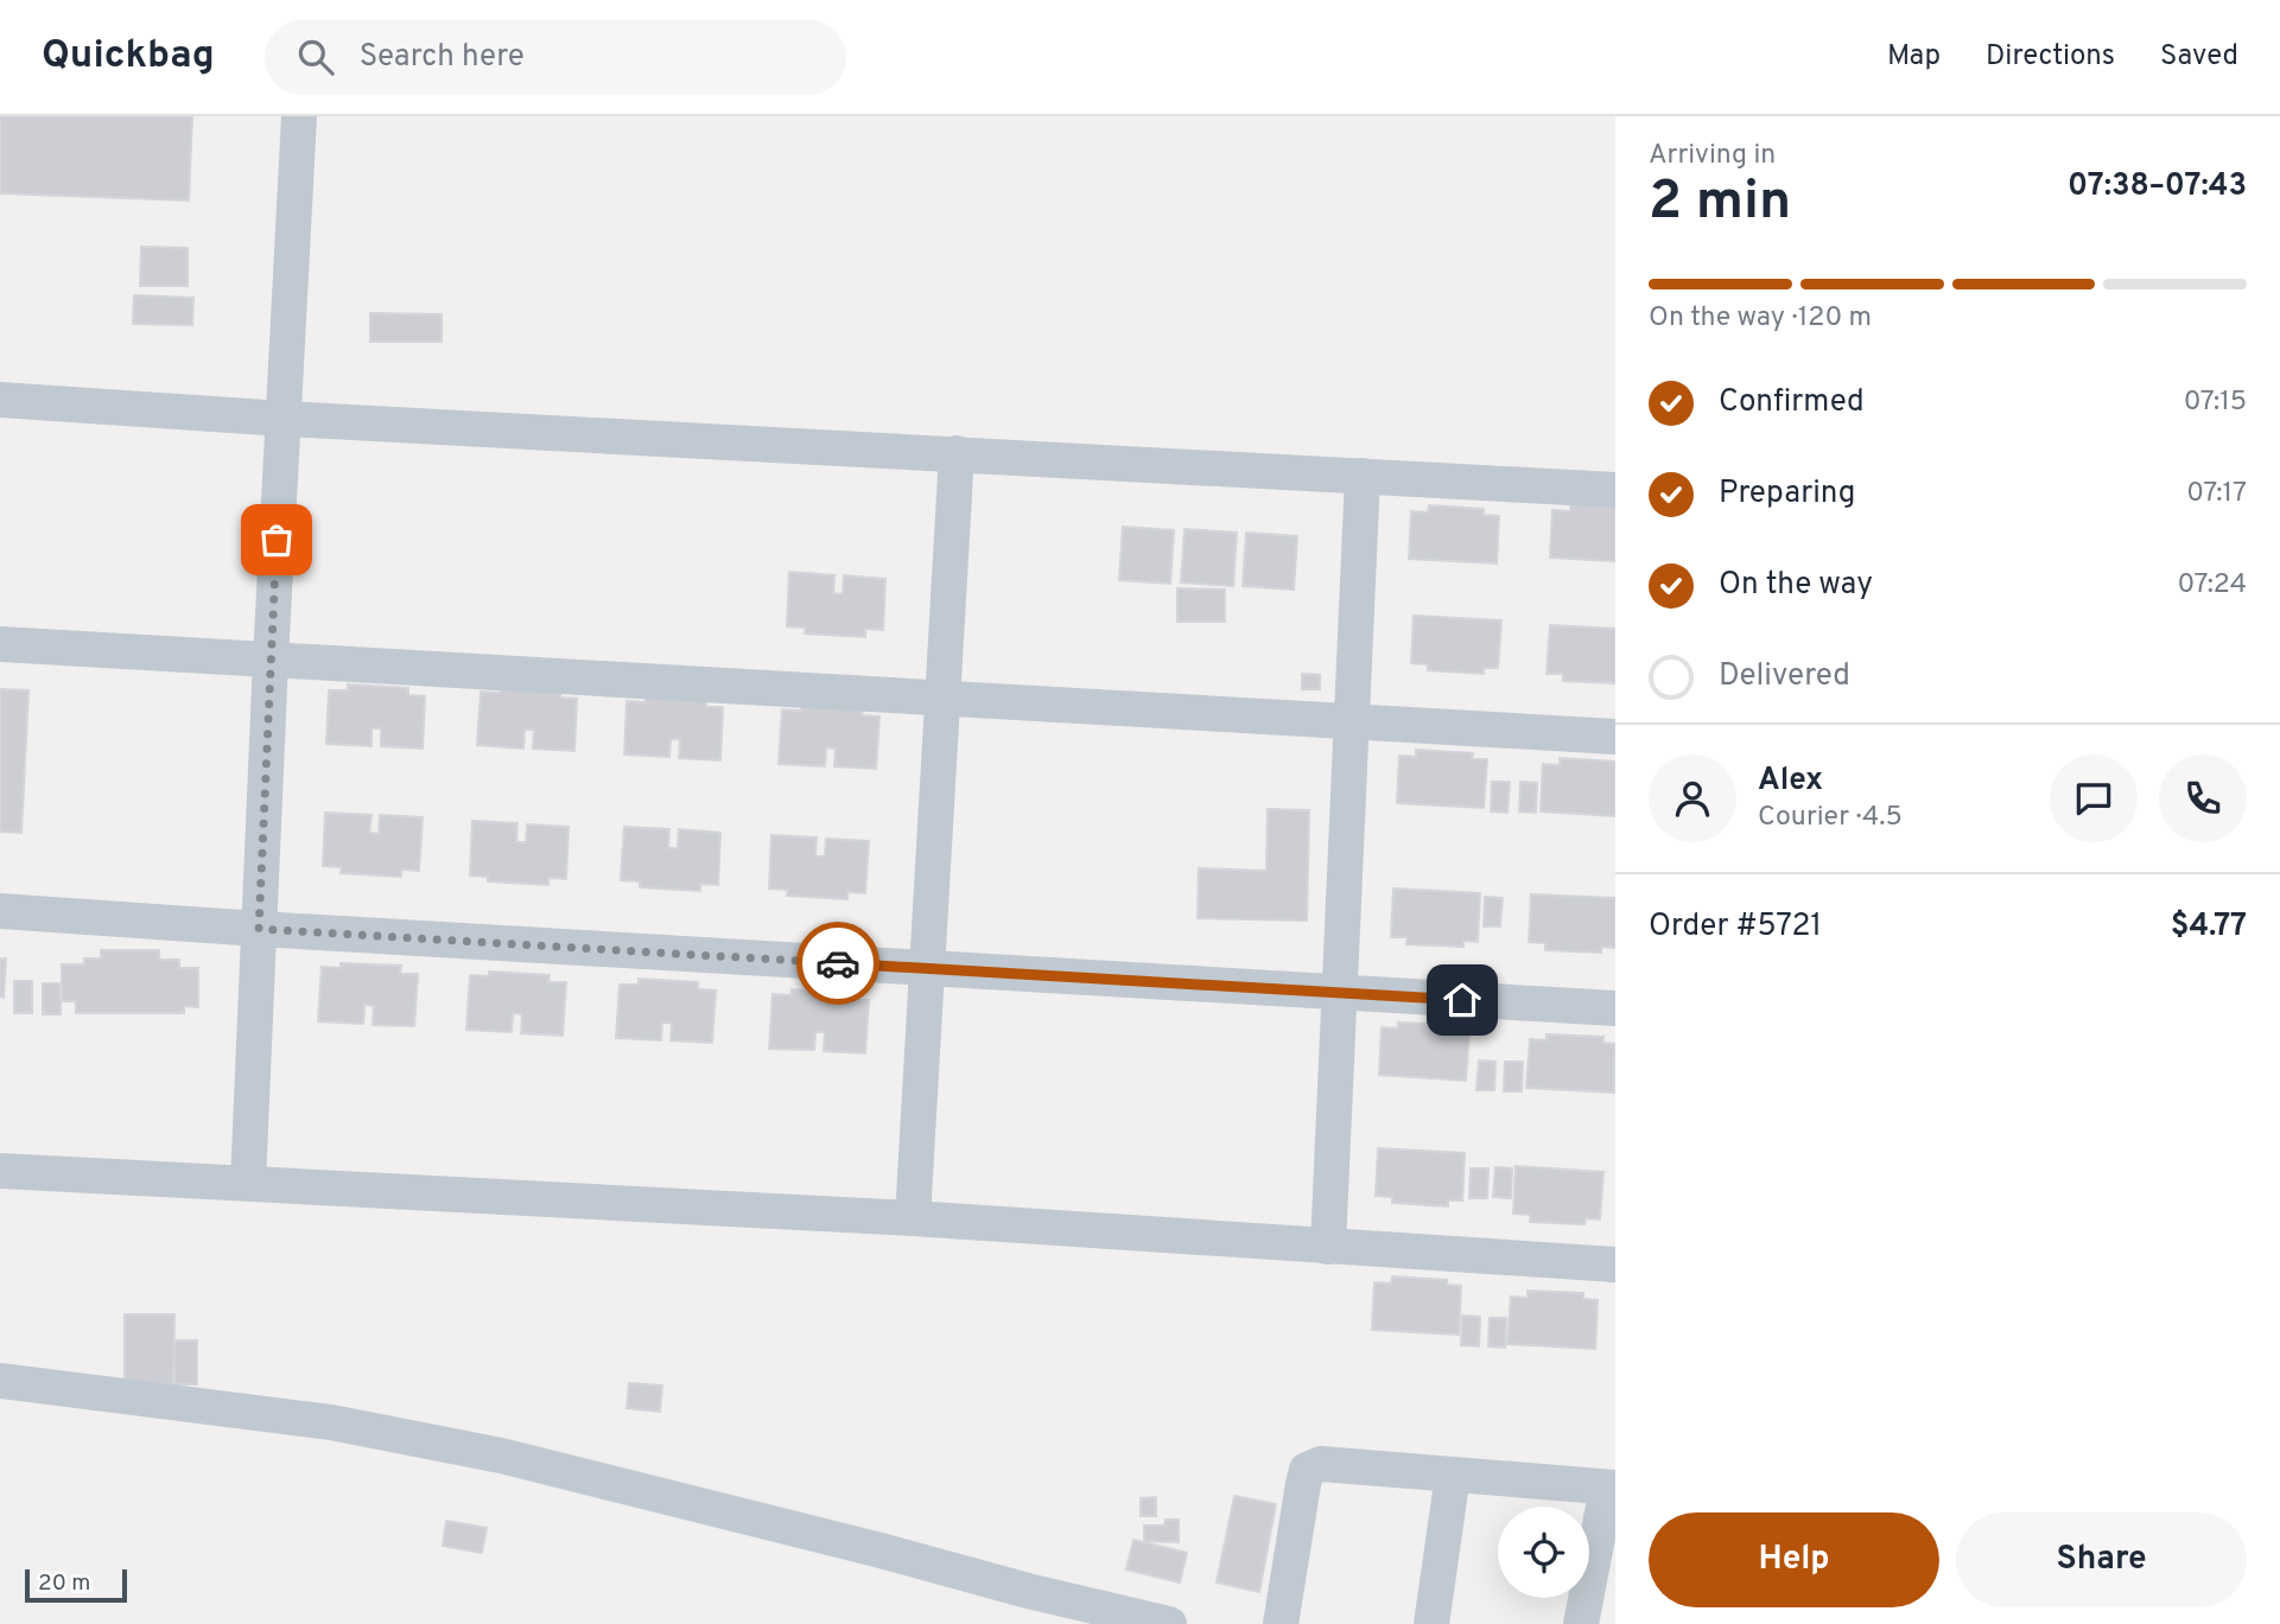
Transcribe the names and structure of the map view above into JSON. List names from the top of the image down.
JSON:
{
  "scale_bar": "20 m",
  "page": {
    "header": "Quickbag",
    "search": "Search here",
    "nav": ["Map", "Directions", "Saved"],
    "heading": ["2 min", "Arriving in", "07:38–07:43"],
    "panel": [
      "Alex",
      "Courier · 4.5",
      "Order #5721",
      "$4.77"
    ],
    "bar": "On the way · 120 m",
    "list": [
      ["Confirmed", "07:15"],
      ["Preparing", "07:17"],
      ["On the way", "07:24"],
      "Delivered"
    ],
    "buttons": ["Help", "Share"],
    "scale": "20 m"
  }
}
